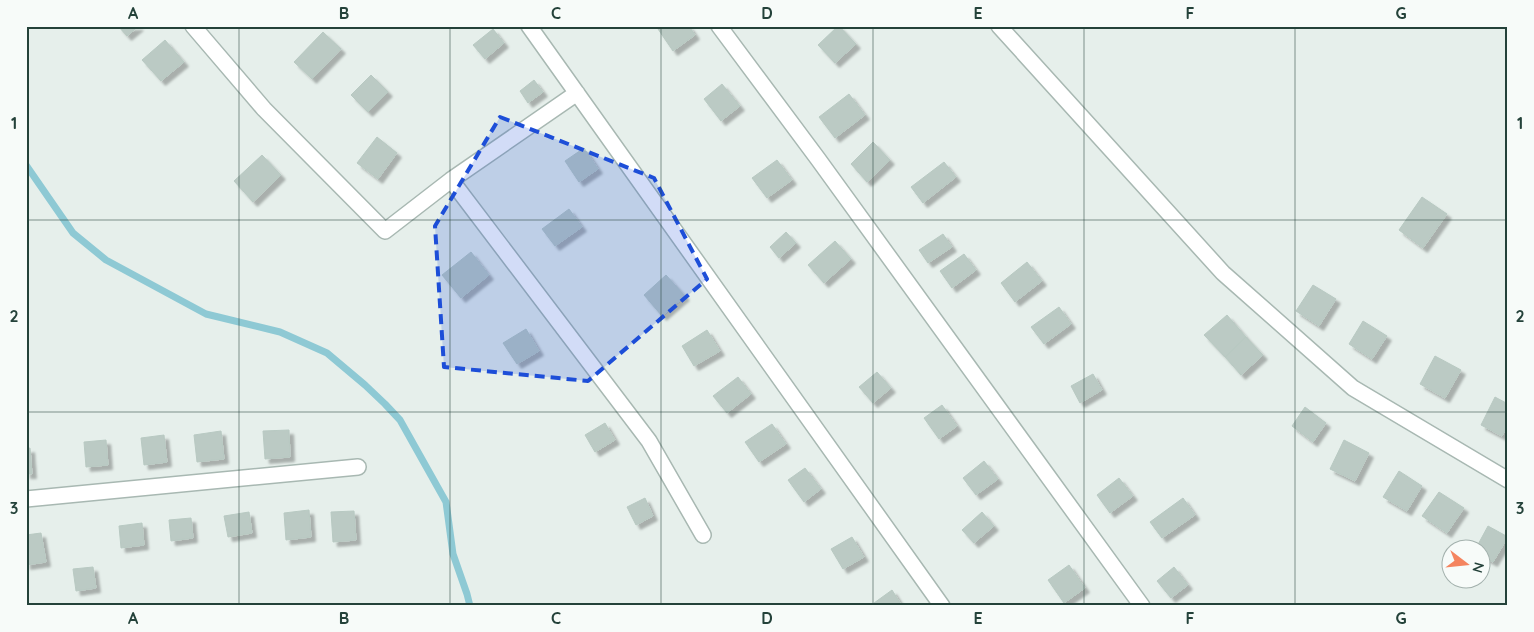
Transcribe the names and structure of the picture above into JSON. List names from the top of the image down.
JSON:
{
  "north": "right",
  "grid": {
    "columns": [
      "A",
      "B",
      "C",
      "D",
      "E",
      "F",
      "G"
    ],
    "rows": ["1", "2", "3"]
  }
}
